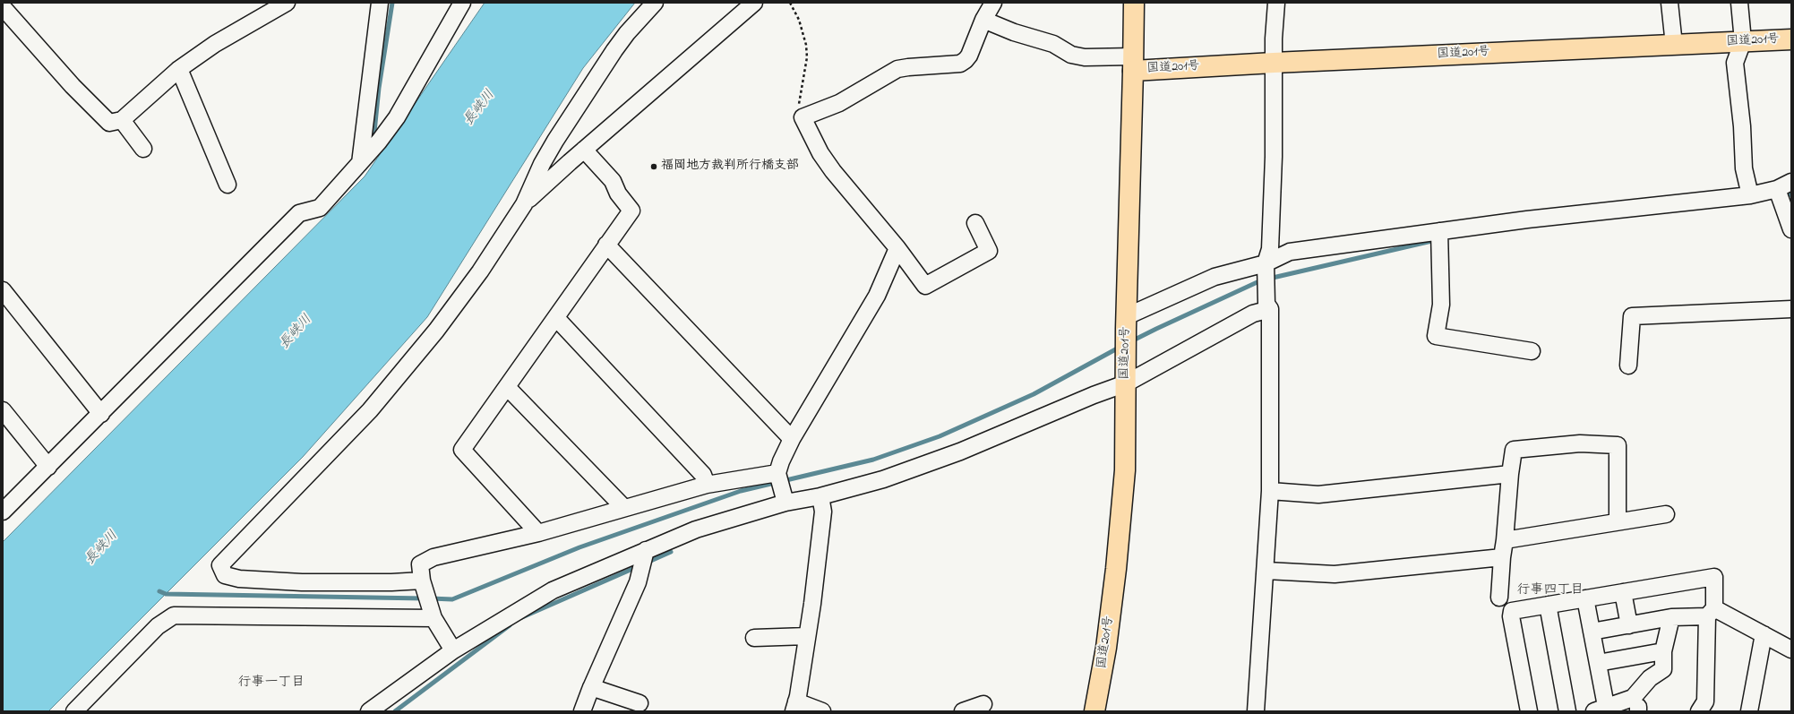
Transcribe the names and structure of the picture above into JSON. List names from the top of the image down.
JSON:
{
  "streets": {
    "main road": ["国道201号"]
  },
  "districts": ["行事四丁目", "行事一丁目"],
  "water": ["長峡川"],
  "places": ["福岡地方裁判所行橋支部"]
}
